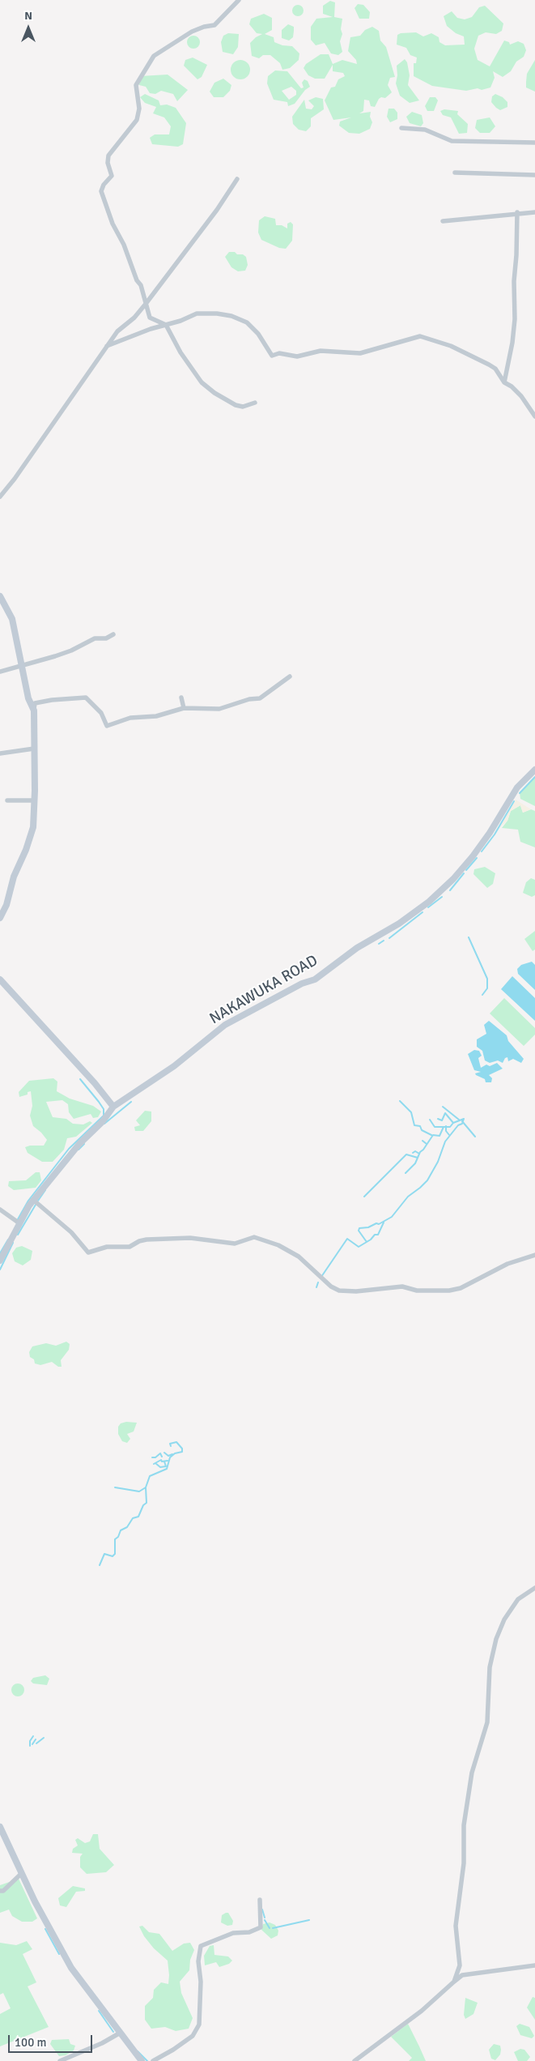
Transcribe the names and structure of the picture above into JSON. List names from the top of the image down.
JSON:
{
  "streets": {
    "main road": ["NAKAWUKA ROAD"]
  },
  "scale_bar": "100 m",
  "north": "top"
}
